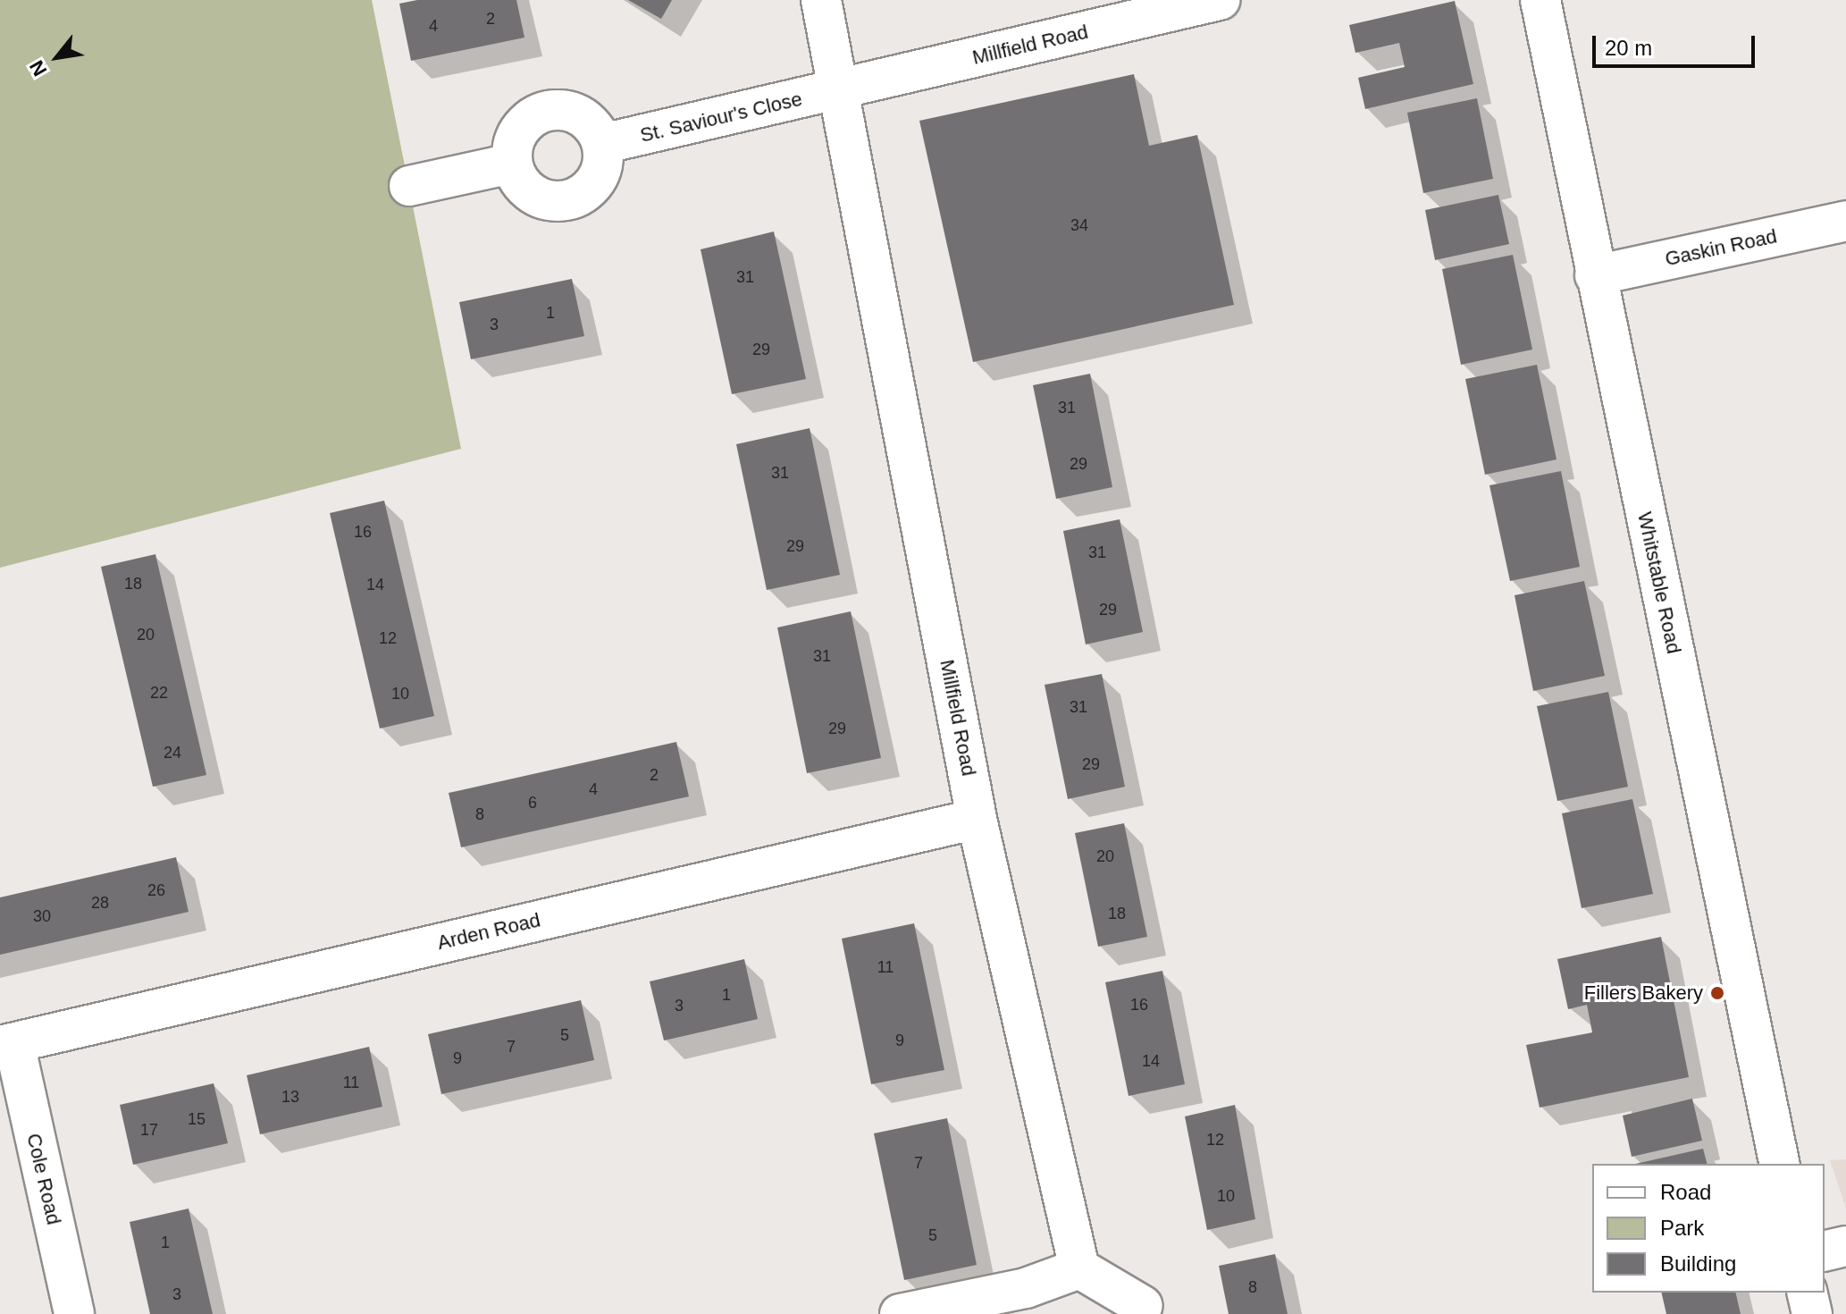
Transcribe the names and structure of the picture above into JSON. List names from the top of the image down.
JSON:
{
  "streets": {
    "street": [
      "Millfield Road",
      "St. Saviour's Close",
      "Gaskin Road",
      "Whitstable Road",
      "Arden Road",
      "Cole Road"
    ]
  },
  "crossings": [
    ["Millfield Road", "St. Saviour's Close"],
    ["Millfield Road", "Arden Road"],
    ["Gaskin Road", "Whitstable Road"],
    ["Arden Road", "Cole Road"]
  ],
  "places": ["Fillers Bakery"],
  "house_numbers": [
    "2",
    "4",
    "34",
    "31",
    "1",
    "3",
    "29",
    "31",
    "29",
    "31",
    "16",
    "29",
    "31",
    "18",
    "14",
    "29",
    "20",
    "12",
    "31",
    "22",
    "10",
    "31",
    "29",
    "24",
    "29",
    "2",
    "4",
    "6",
    "8",
    "20",
    "26",
    "28",
    "18",
    "30",
    "11",
    "1",
    "16",
    "3",
    "5",
    "9",
    "7",
    "9",
    "14",
    "11",
    "13",
    "15",
    "17",
    "12",
    "7",
    "10",
    "5",
    "1",
    "8",
    "3"
  ],
  "legend": ["Road", "Park", "Building"],
  "scale_bar": "20 m",
  "north": "bottom left"
}
